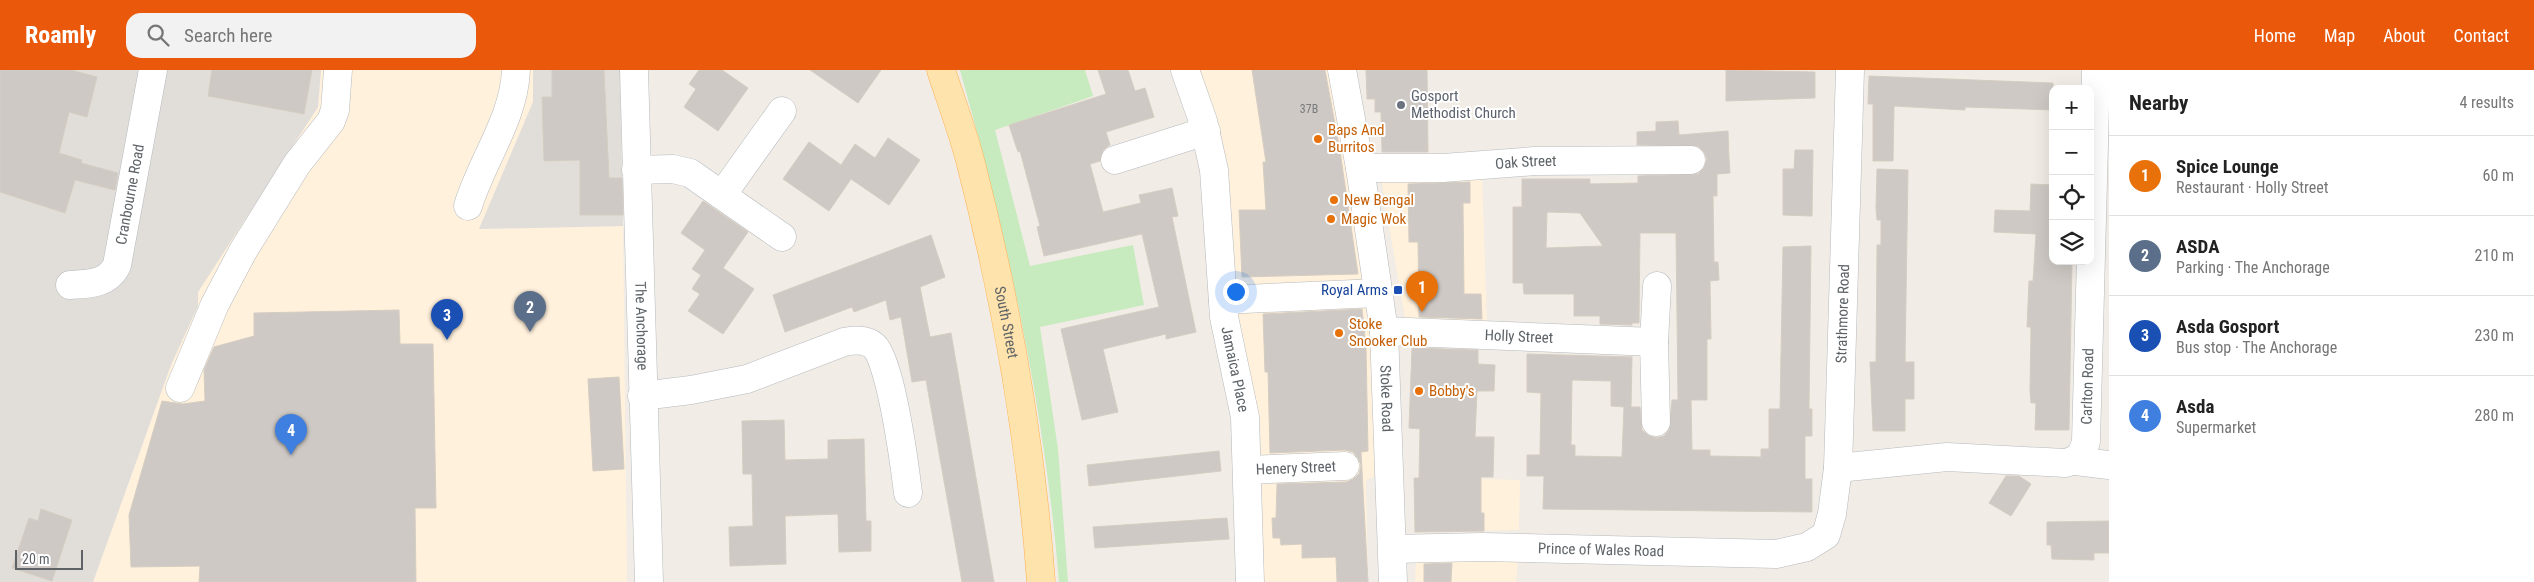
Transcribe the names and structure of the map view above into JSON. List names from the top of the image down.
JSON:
{
  "streets": {
    "main road": ["South Street"],
    "street": [
      "Oak Street",
      "Cranbourne Road",
      "Strathmore Road",
      "The Anchorage",
      "Holly Street",
      "Jamaica Place",
      "Carlton Road",
      "Stoke Road",
      "Henery Street",
      "Prince of Wales Road"
    ]
  },
  "crossings": [
    ["Oak Street", "Stoke Road"],
    ["Strathmore Road", "Prince of Wales Road"],
    ["Holly Street", "Stoke Road"],
    ["Jamaica Place", "Henery Street"],
    ["Stoke Road", "Prince of Wales Road"]
  ],
  "places": {
    "other": [
      "Gosport Methodist Church",
      "Baps And Burritos",
      "New Bengal",
      "Magic Wok",
      "Stoke Snooker Club",
      "Bobby's"
    ],
    "transit": ["Royal Arms"]
  },
  "house_numbers": ["37B"],
  "scale_bar": "20 m",
  "page": {
    "header": "Roamly",
    "search": "Search here",
    "nav": [
      "Home",
      "Map",
      "About",
      "Contact"
    ],
    "heading": ["Nearby", "4 results"],
    "map_buttons": ["+", "−"],
    "list": [
      {
        "mark": "1",
        "name": "Spice Lounge",
        "note": "Restaurant · Holly Street",
        "value": "60 m"
      },
      {
        "mark": "2",
        "name": "ASDA",
        "note": "Parking · The Anchorage",
        "value": "210 m"
      },
      {
        "mark": "3",
        "name": "Asda Gosport",
        "note": "Bus stop · The Anchorage",
        "value": "230 m"
      },
      {
        "mark": "4",
        "name": "Asda",
        "note": "Supermarket",
        "value": "280 m"
      }
    ],
    "pins": [
      "1",
      "2",
      "3",
      "4"
    ],
    "scale": "20 m"
  }
}
